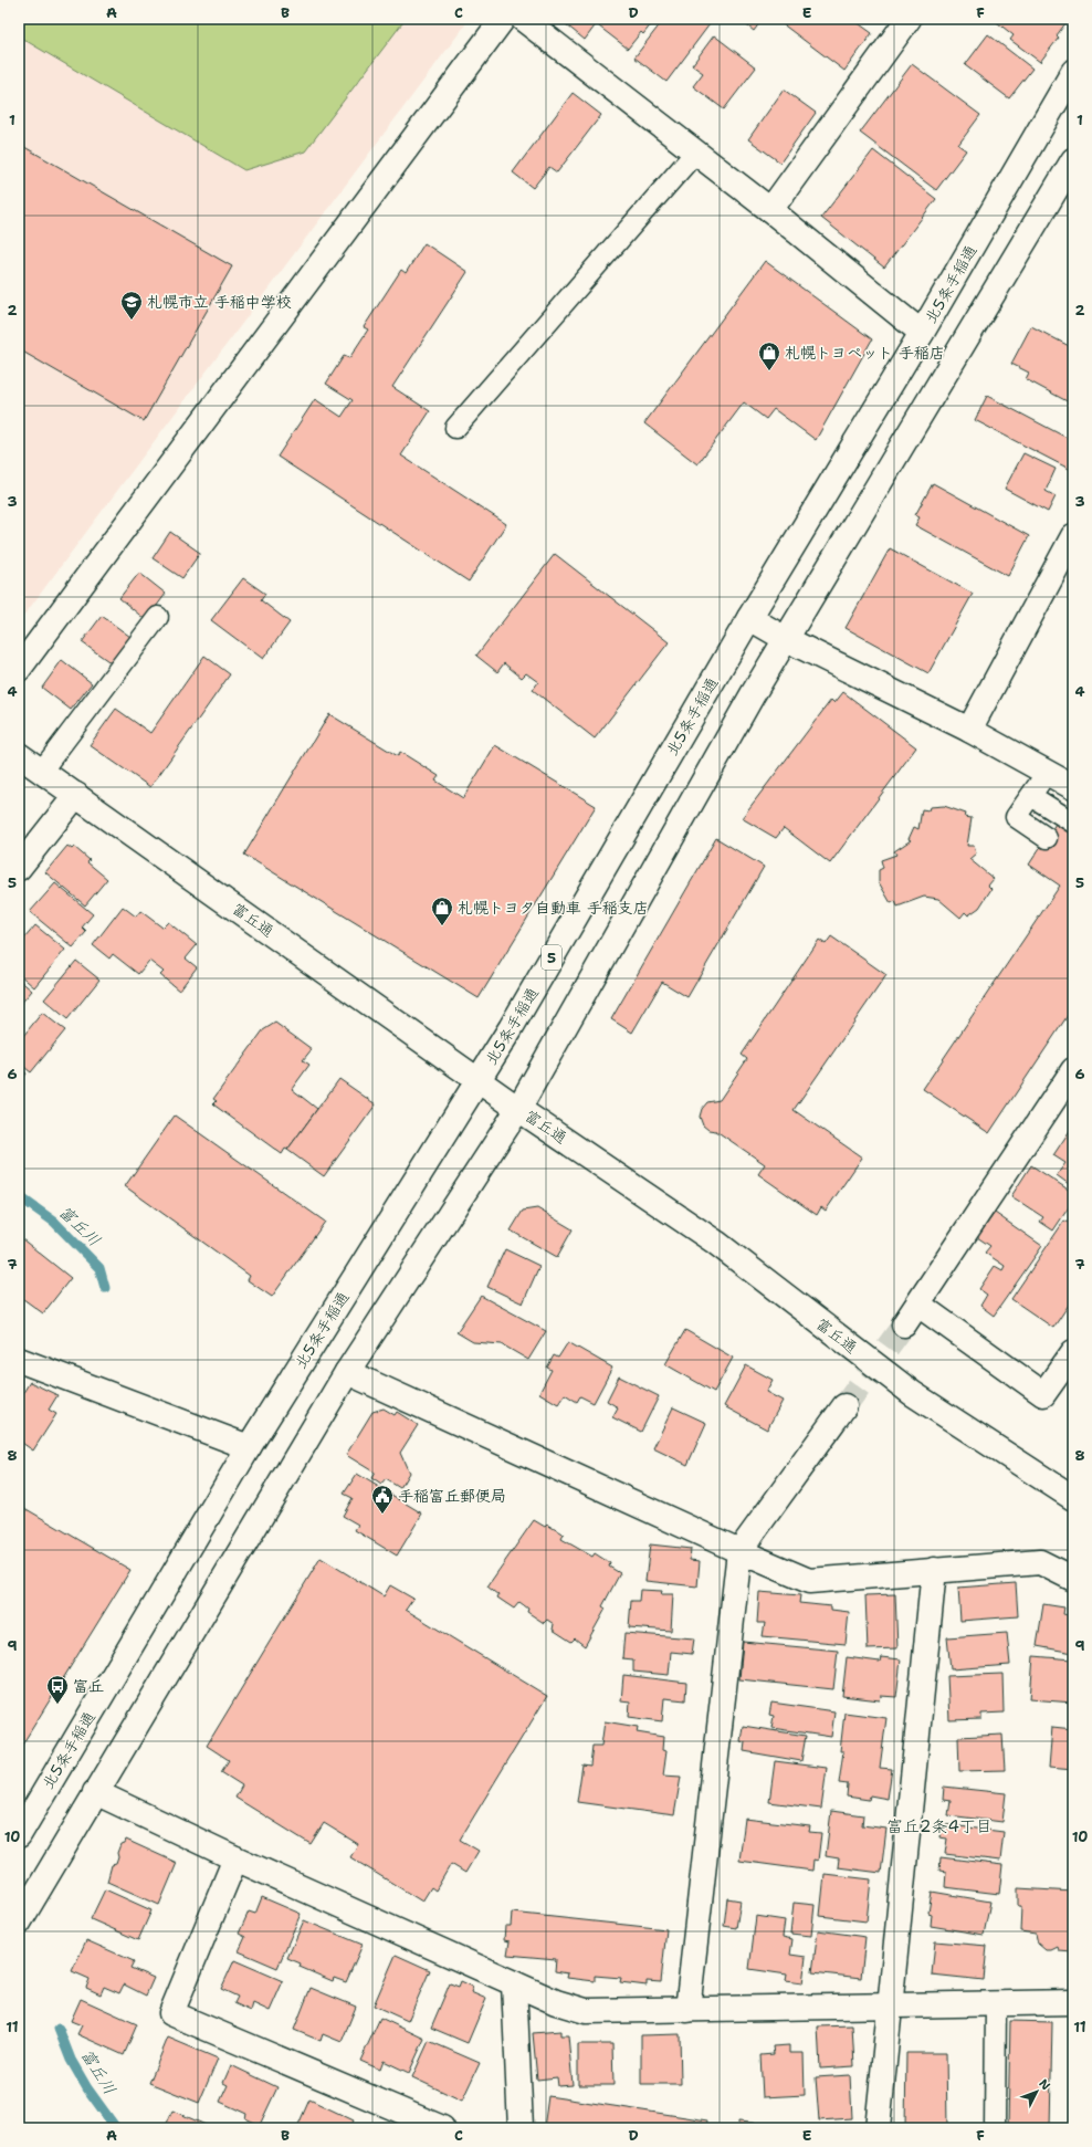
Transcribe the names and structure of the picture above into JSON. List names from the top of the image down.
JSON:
{
  "streets": {
    "main road": ["北5条手稲通", "富丘通", "5"]
  },
  "crossings": [
    ["北5条手稲通", "富丘通"]
  ],
  "districts": ["富丘2条4丁目"],
  "water": ["富丘川"],
  "places": {
    "school or university": ["札幌市立 手稲中学校"],
    "shop": ["札幌トヨペット 手稲店", "札幌トヨタ自動車 手稲支店"],
    "public building": ["手稲富丘郵便局"],
    "bus stop": ["富丘"]
  },
  "north": "top right",
  "grid": {
    "columns": [
      "A",
      "B",
      "C",
      "D",
      "E",
      "F"
    ],
    "rows": [
      "1",
      "2",
      "3",
      "4",
      "5",
      "6",
      "7",
      "8",
      "9",
      "10",
      "11"
    ]
  }
}
